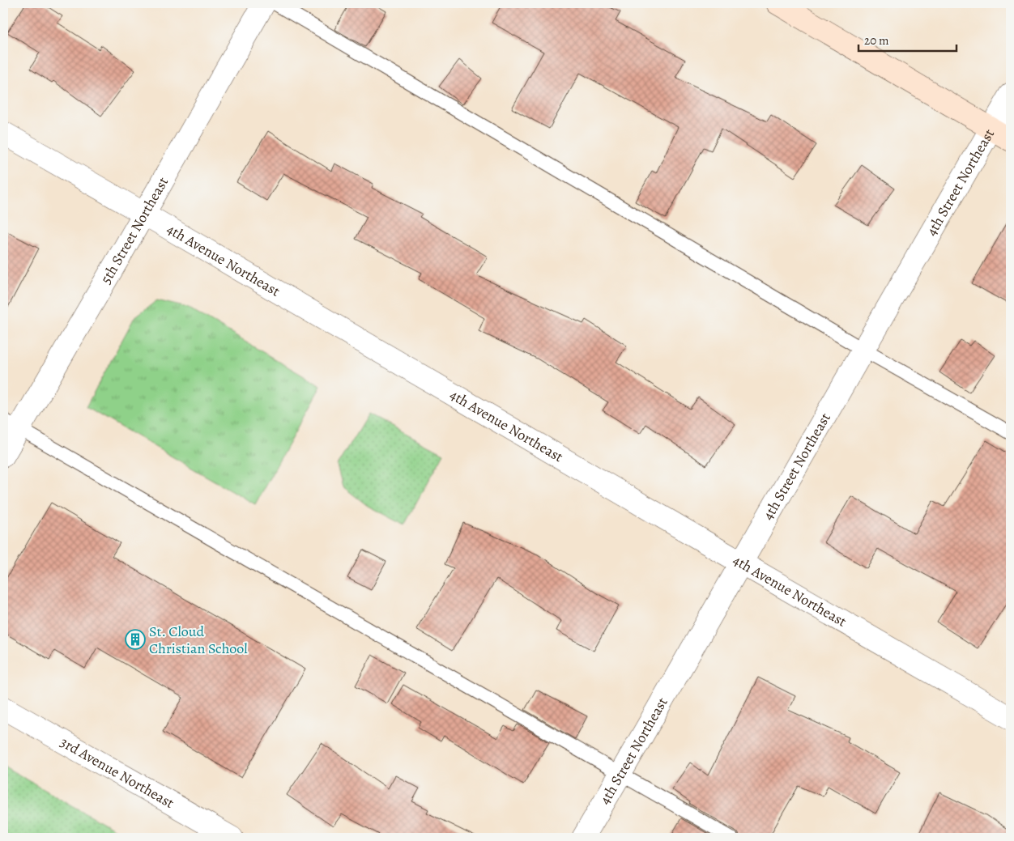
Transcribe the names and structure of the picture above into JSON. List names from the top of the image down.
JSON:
{
  "streets": {
    "street": [
      "4th Street Northeast",
      "5th Street Northeast",
      "4th Avenue Northeast",
      "3rd Avenue Northeast"
    ]
  },
  "crossings": [
    ["4th Street Northeast", "4th Avenue Northeast"],
    ["5th Street Northeast", "4th Avenue Northeast"]
  ],
  "places": {
    "building": ["St. Cloud Christian School"]
  },
  "scale_bar": "20 m"
}
